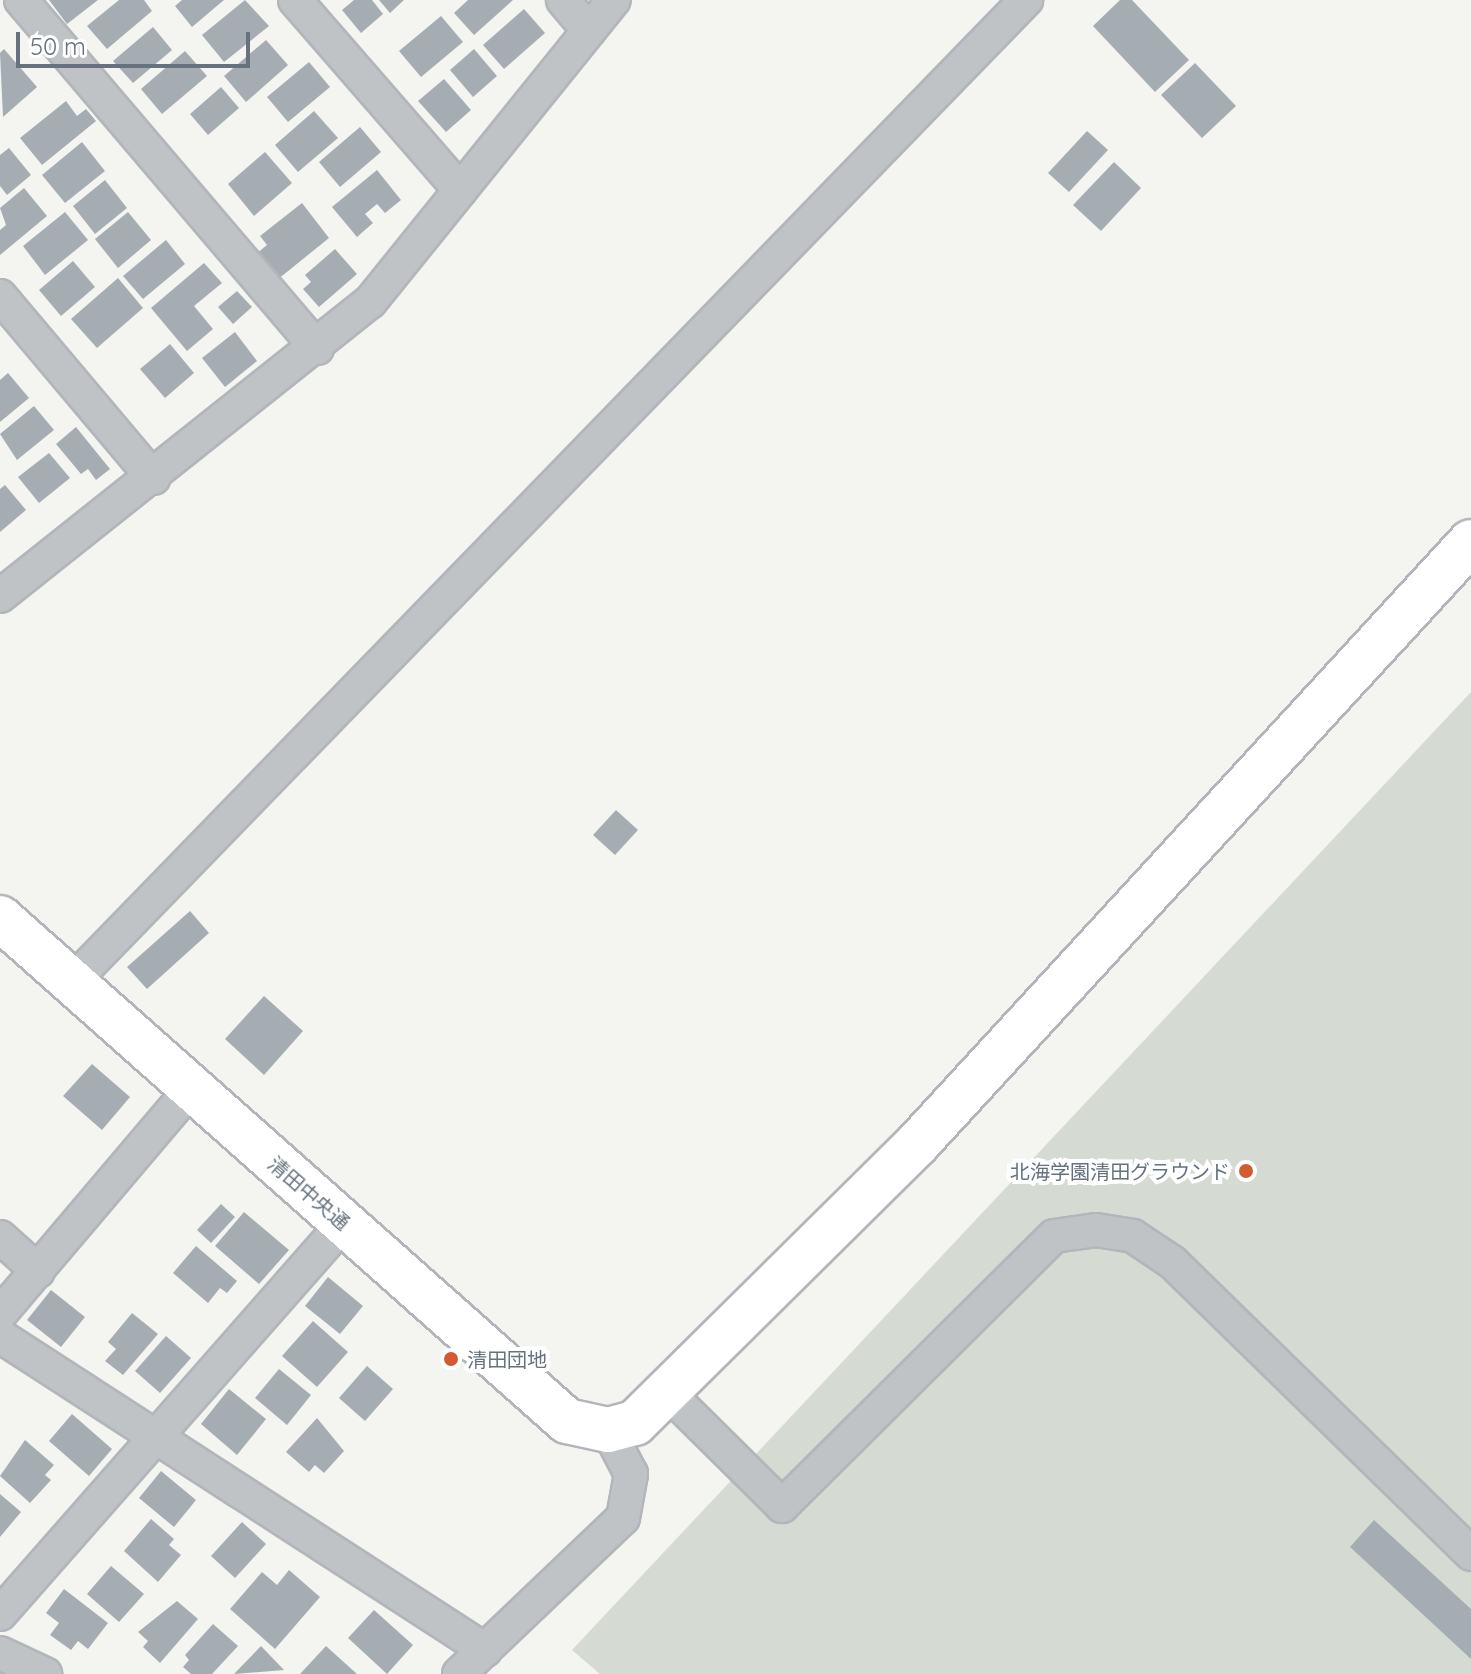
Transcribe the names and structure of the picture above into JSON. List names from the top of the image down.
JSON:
{
  "streets": {
    "street": ["清田中央通"]
  },
  "places": ["北海学園清田グラウンド", "清田団地"],
  "scale_bar": "50 m"
}
